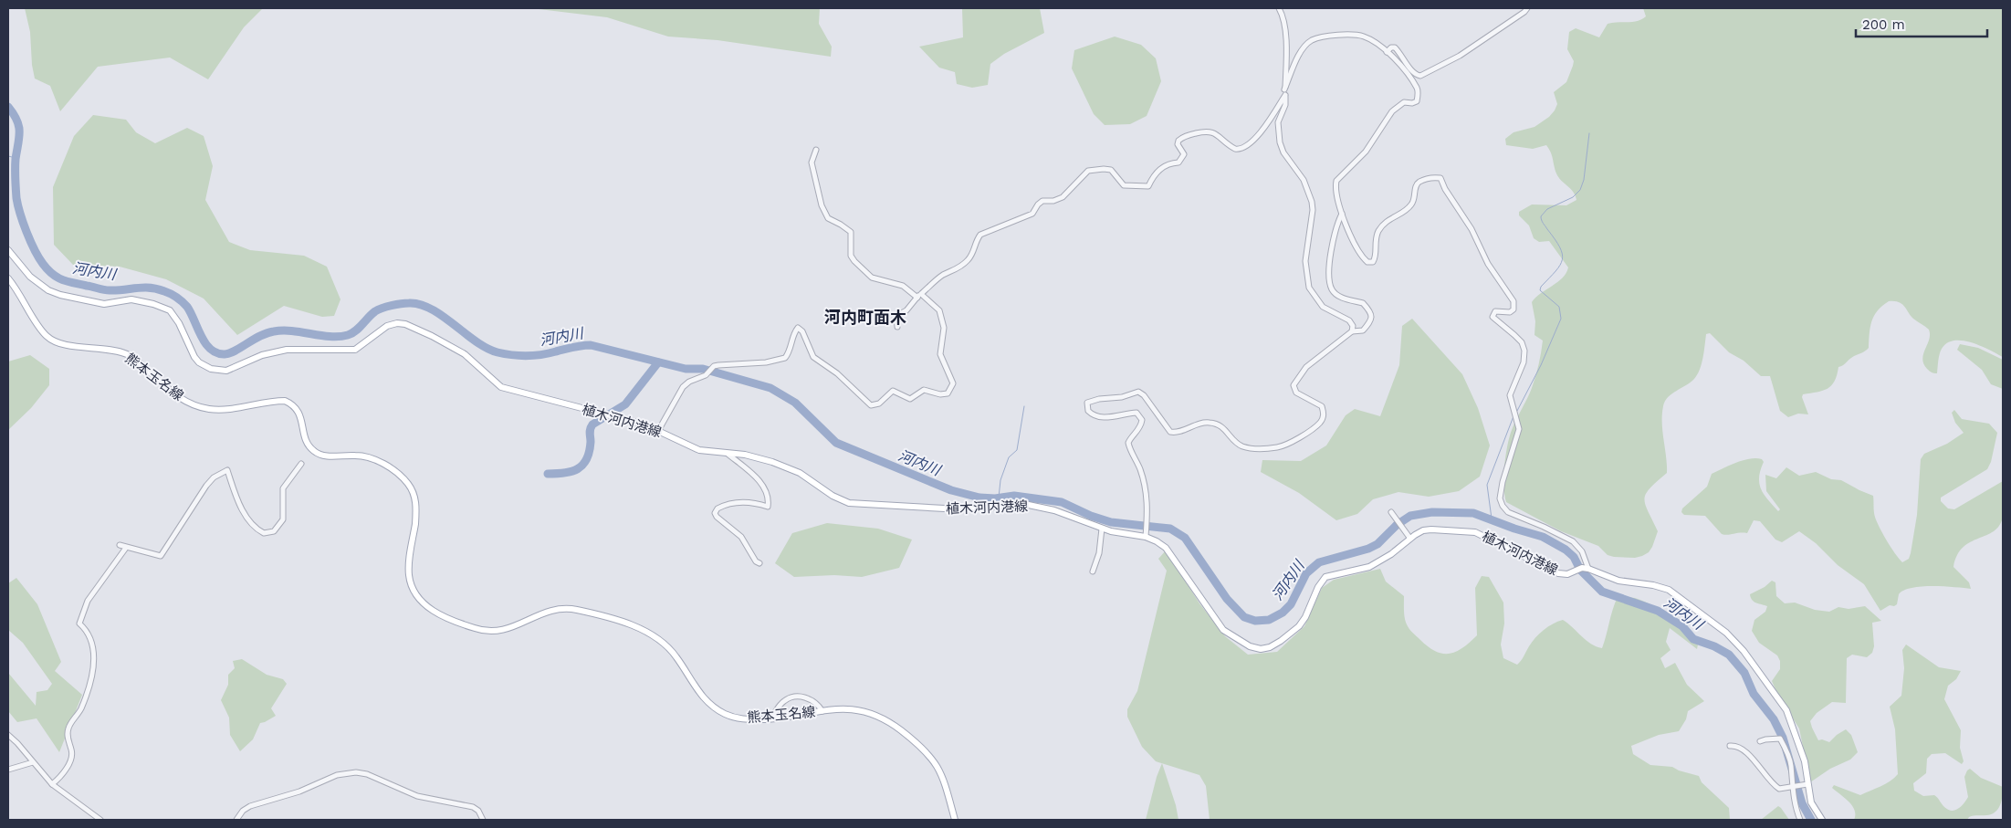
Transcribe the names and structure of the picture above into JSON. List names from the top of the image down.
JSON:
{
  "streets": {
    "main road": ["熊本玉名線", "植木河内港線"]
  },
  "districts": ["河内町面木"],
  "water": ["河内川"],
  "scale_bar": "200 m"
}
